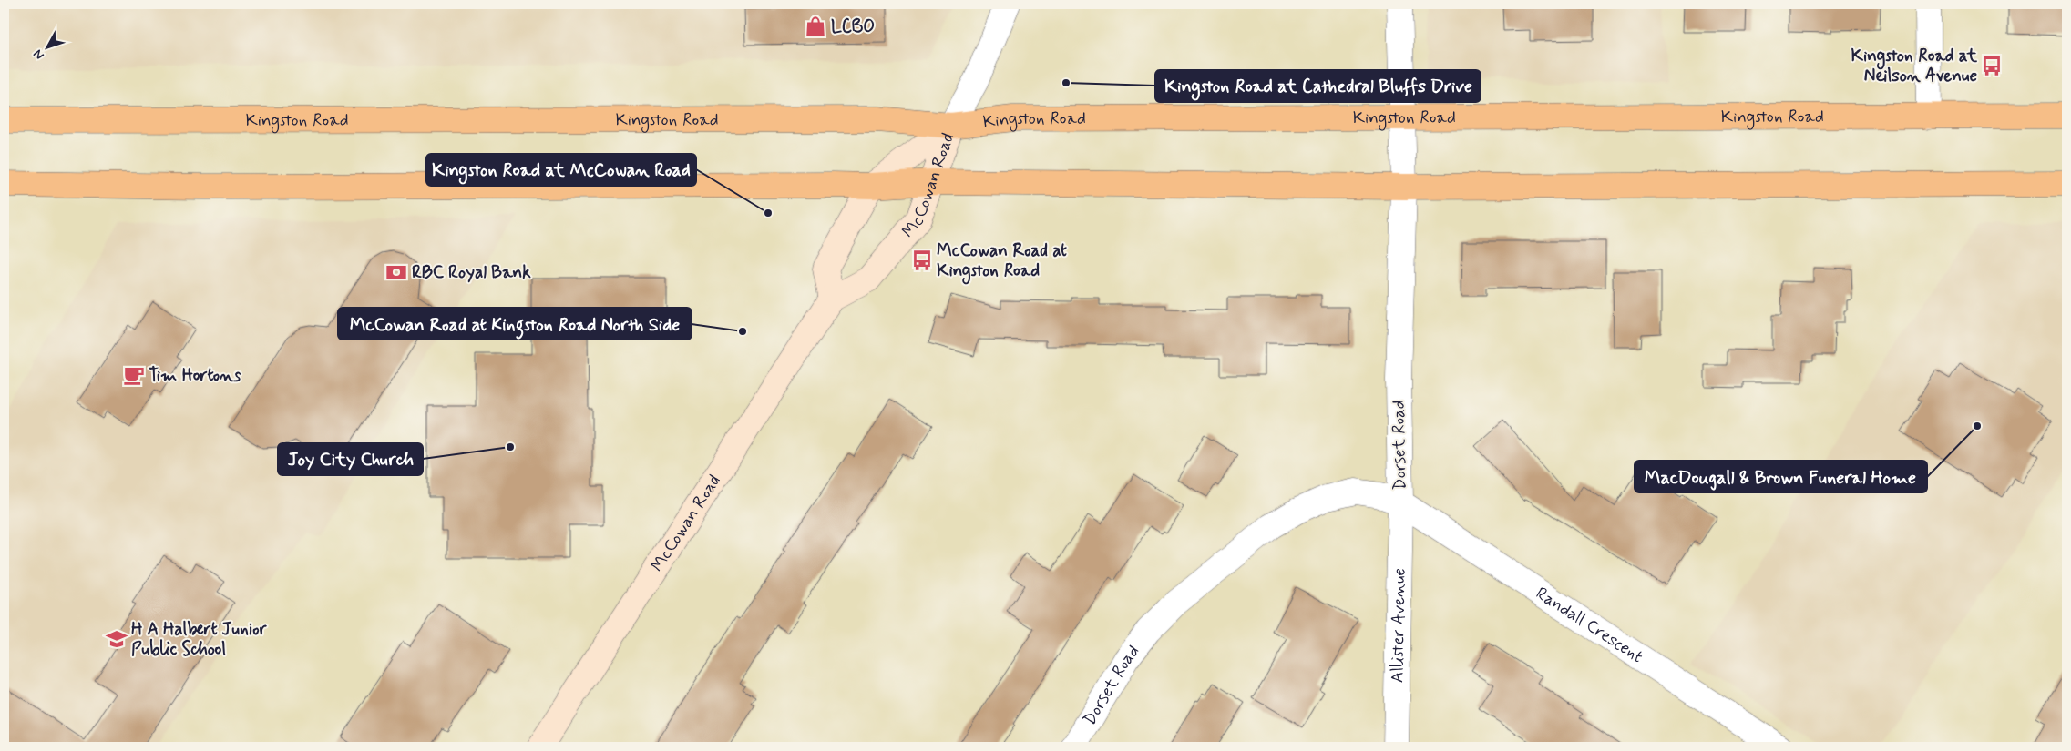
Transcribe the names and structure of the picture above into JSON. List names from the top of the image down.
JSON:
{
  "streets": {
    "main road": ["Kingston Road"],
    "street": [
      "McCowan Road",
      "Dorset Road",
      "Randall Crescent",
      "Allister Avenue"
    ]
  },
  "crossings": [
    ["Kingston Road", "McCowan Road"],
    ["Kingston Road", "Dorset Road"],
    ["Dorset Road", "Randall Crescent"],
    ["Dorset Road", "Allister Avenue"],
    ["Randall Crescent", "Allister Avenue"]
  ],
  "places": {
    "shop": ["LCBO"],
    "bus stop": ["Kingston Road at Neilson Avenue", "McCowan Road at Kingston Road"],
    "other": [
      "Kingston Road at Cathedral Bluffs Drive",
      "Kingston Road at McCowan Road",
      "McCowan Road at Kingston Road North Side",
      "MacDougall & Brown Funeral Home",
      "Joy City Church"
    ],
    "bank": ["RBC Royal Bank"],
    "cafe": ["Tim Hortons"],
    "school or university": ["H A Halbert Junior Public School"]
  },
  "north": "bottom left"
}
